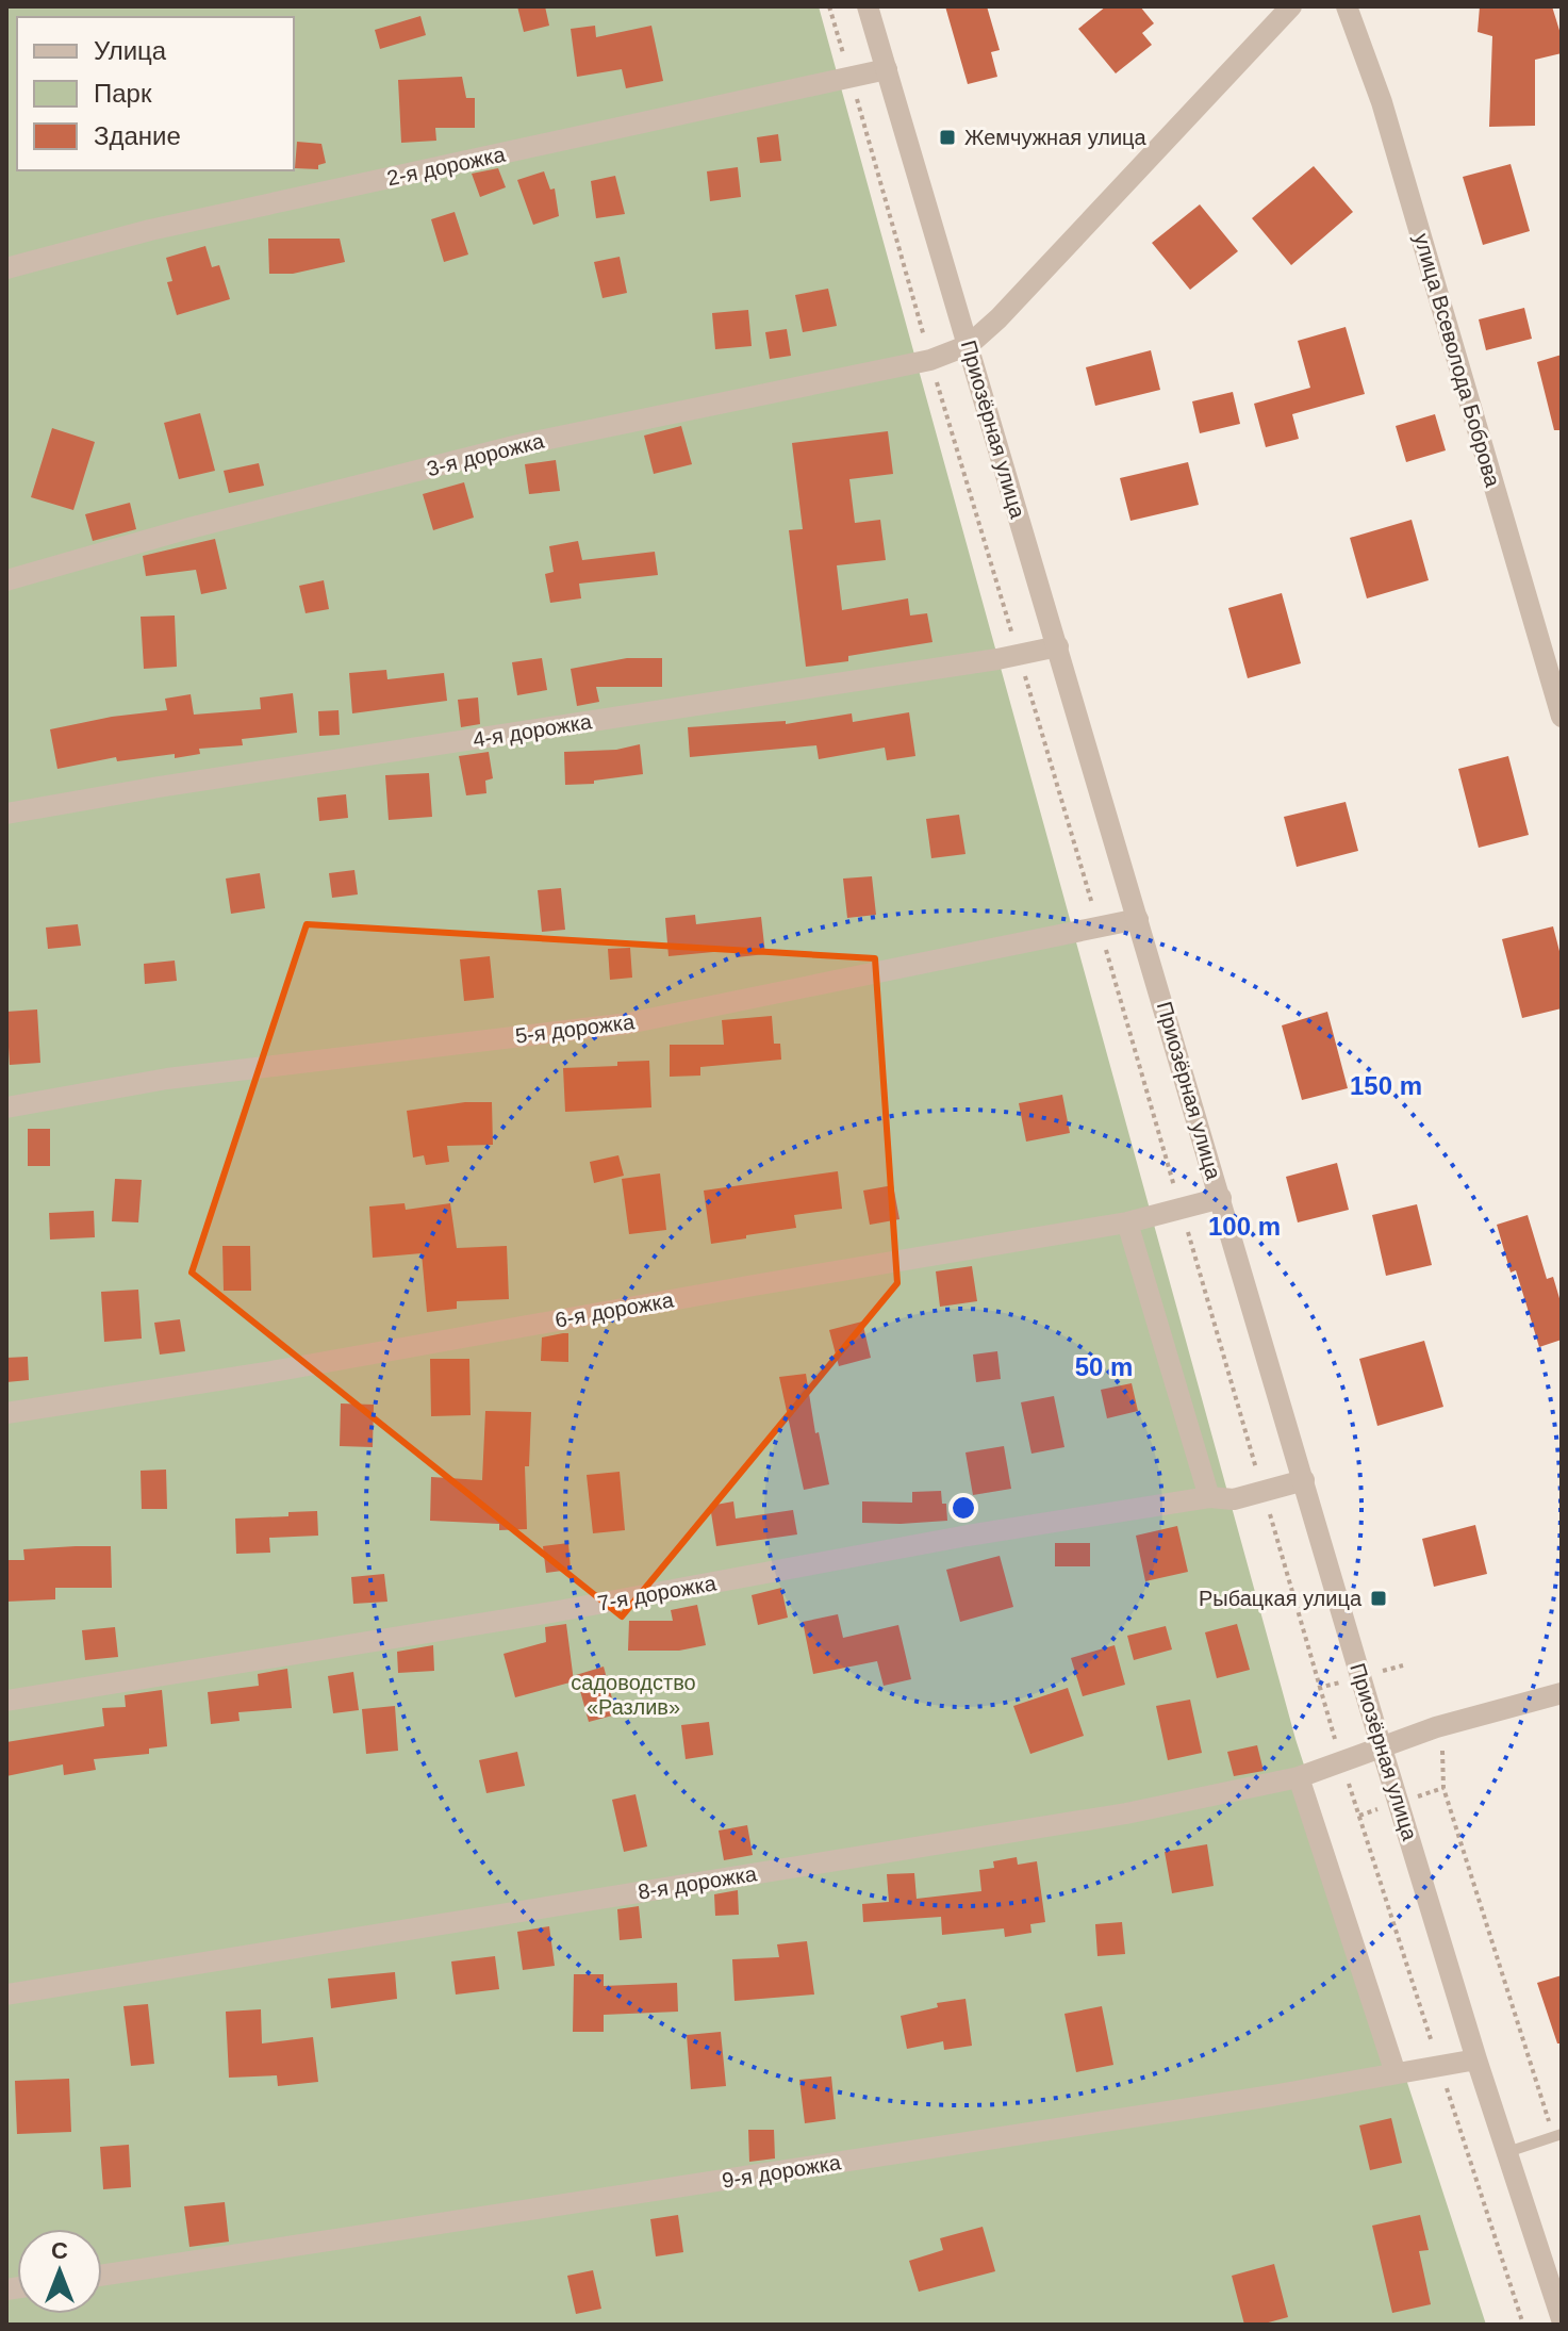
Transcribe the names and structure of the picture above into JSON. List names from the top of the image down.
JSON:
{
  "streets": {
    "street": [
      "2-я дорожка",
      "улица Всеволода Боброва",
      "Приозёрная улица",
      "3-я дорожка",
      "4-я дорожка",
      "5-я дорожка",
      "6-я дорожка",
      "7-я дорожка",
      "8-я дорожка",
      "9-я дорожка"
    ]
  },
  "crossings": [
    ["2-я дорожка", "Приозёрная улица"],
    ["Приозёрная улица", "3-я дорожка"],
    ["Приозёрная улица", "4-я дорожка"],
    ["Приозёрная улица", "5-я дорожка"],
    ["Приозёрная улица", "6-я дорожка"],
    ["Приозёрная улица", "7-я дорожка"],
    ["Приозёрная улица", "8-я дорожка"],
    ["Приозёрная улица", "9-я дорожка"]
  ],
  "parks": ["садоводство «Разлив»"],
  "places": {
    "transit": ["Жемчужная улица", "Рыбацкая улица"]
  },
  "legend": ["Улица", "Парк", "Здание"],
  "north": "top",
  "rings": ["150 m", "100 m", "50 m"]
}
